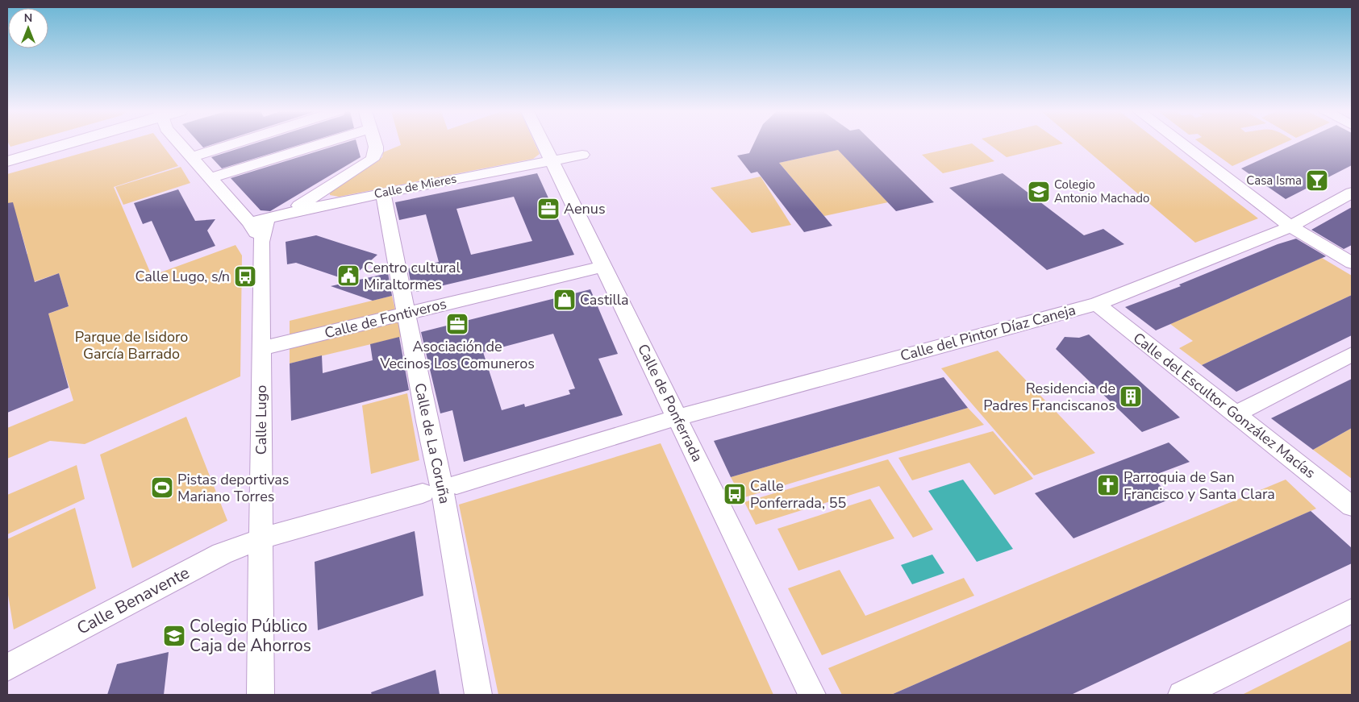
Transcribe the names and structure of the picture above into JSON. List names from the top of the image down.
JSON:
{
  "streets": {
    "street": [
      "Calle de Mieres",
      "Calle de Fontiveros",
      "Calle del Pintor Díaz Caneja",
      "Calle de Ponferrada",
      "Calle del Escultor González Macías",
      "Calle Lugo",
      "Calle de La Coruña",
      "Calle Benavente"
    ]
  },
  "crossings": [
    ["Calle de Mieres", "Calle de Ponferrada"],
    ["Calle de Mieres", "Calle Lugo"],
    ["Calle de Mieres", "Calle de La Coruña"],
    ["Calle de Fontiveros", "Calle de Ponferrada"],
    ["Calle de Fontiveros", "Calle Lugo"],
    ["Calle de Fontiveros", "Calle de La Coruña"],
    ["Calle del Pintor Díaz Caneja", "Calle de Ponferrada"],
    ["Calle del Pintor Díaz Caneja", "Calle del Escultor González Macías"],
    ["Calle Lugo", "Calle Benavente"]
  ],
  "parks": ["Parque de Isidoro García Barrado"],
  "places": {
    "bar": ["Casa Isma"],
    "school or university": ["Colegio Antonio Machado", "Colegio Público Caja de Ahorros"],
    "office": ["Aenus", "Asociación de Vecinos Los Comuneros"],
    "public building": ["Centro cultural Miraltormes"],
    "bus stop": ["Calle Lugo, s/n", "Calle Ponferrada, 55"],
    "shop": ["Castilla"],
    "building": ["Residencia de Padres Franciscanos"],
    "church": ["Parroquia de San Francisco y Santa Clara"],
    "sports": ["Pistas deportivas Mariano Torres"]
  },
  "north": "top"
}
